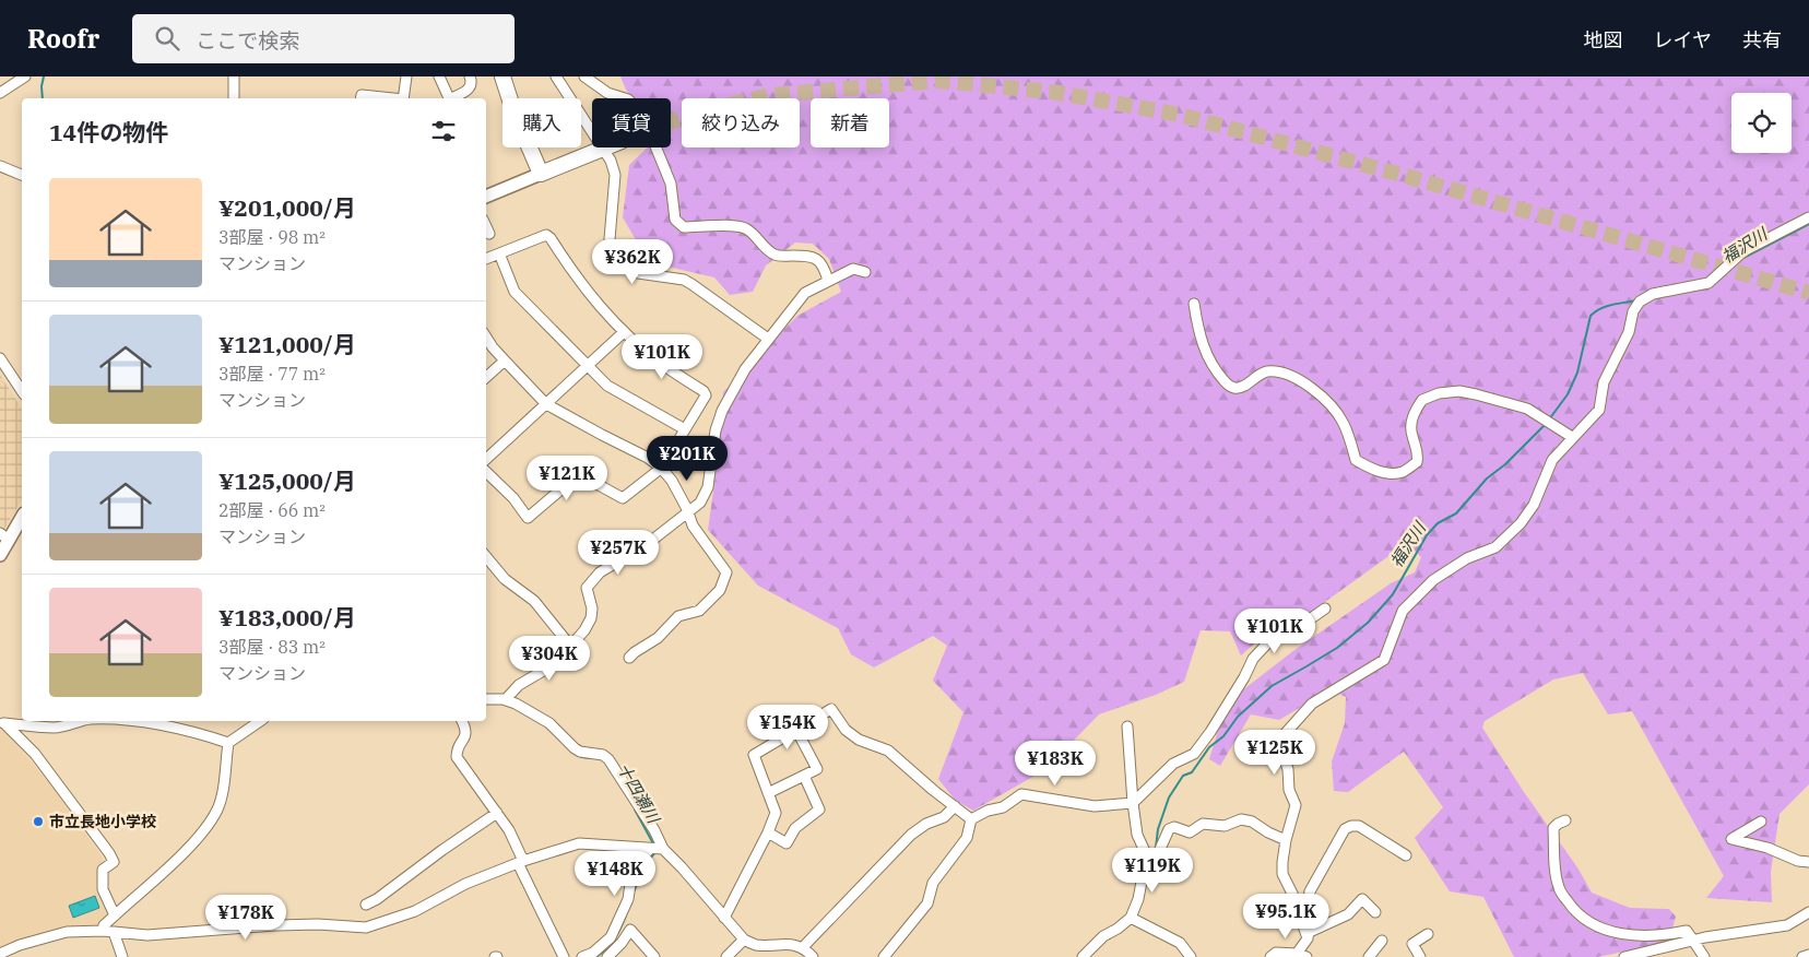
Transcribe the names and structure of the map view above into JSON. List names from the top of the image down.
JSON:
{
  "water": ["福沢川", "十四瀬川"],
  "places": ["市立長地小学校"],
  "page": {
    "header": "Roofr",
    "search": "ここで検索",
    "nav": ["地図", "レイヤ", "共有"],
    "chip": [
      "購入",
      "賃貸",
      "絞り込み",
      "新着"
    ],
    "heading": "14件の物件",
    "list": [
      {
        "name": "¥201,000/月",
        "note": "3部屋 · 98 m² · マンション"
      },
      {
        "name": "¥121,000/月",
        "note": "3部屋 · 77 m² · マンション"
      },
      {
        "name": "¥125,000/月",
        "note": "2部屋 · 66 m² · マンション"
      },
      {
        "name": "¥183,000/月",
        "note": "3部屋 · 83 m² · マンション"
      }
    ],
    "price": [
      "¥362K",
      "¥101K",
      "¥201K",
      "¥121K",
      "¥257K",
      "¥101K",
      "¥304K",
      "¥154K",
      "¥125K",
      "¥183K",
      "¥119K",
      "¥148K",
      "¥95.1K",
      "¥178K"
    ]
  }
}
